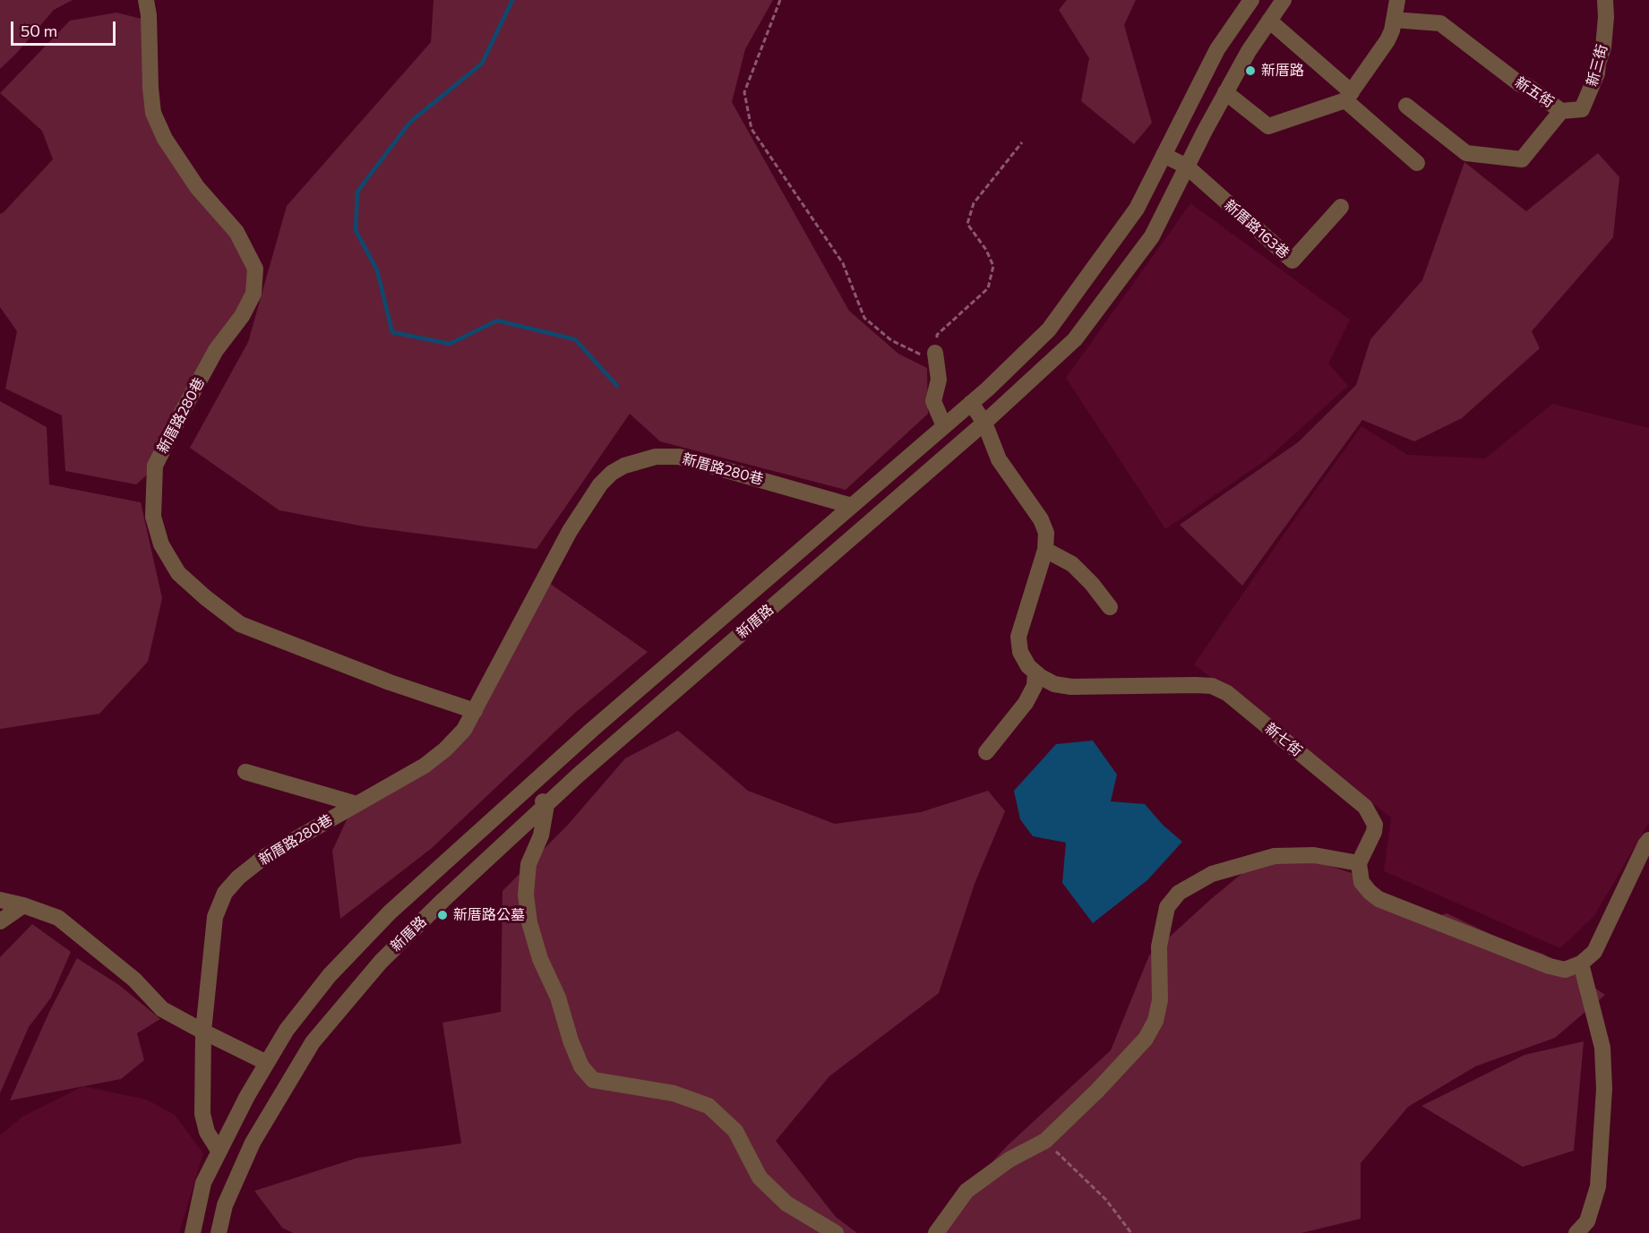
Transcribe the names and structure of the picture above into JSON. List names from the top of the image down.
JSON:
{
  "streets": {
    "street": [
      "新三街",
      "新五街",
      "新厝路163巷",
      "新厝路280巷",
      "新厝路",
      "新七街"
    ]
  },
  "crossings": [
    ["新三街", "新五街"],
    ["新厝路163巷", "新厝路"],
    ["新厝路280巷", "新厝路"],
    ["新厝路", "新七街"]
  ],
  "places": ["新厝路", "新厝路公墓"],
  "scale_bar": "50 m"
}
